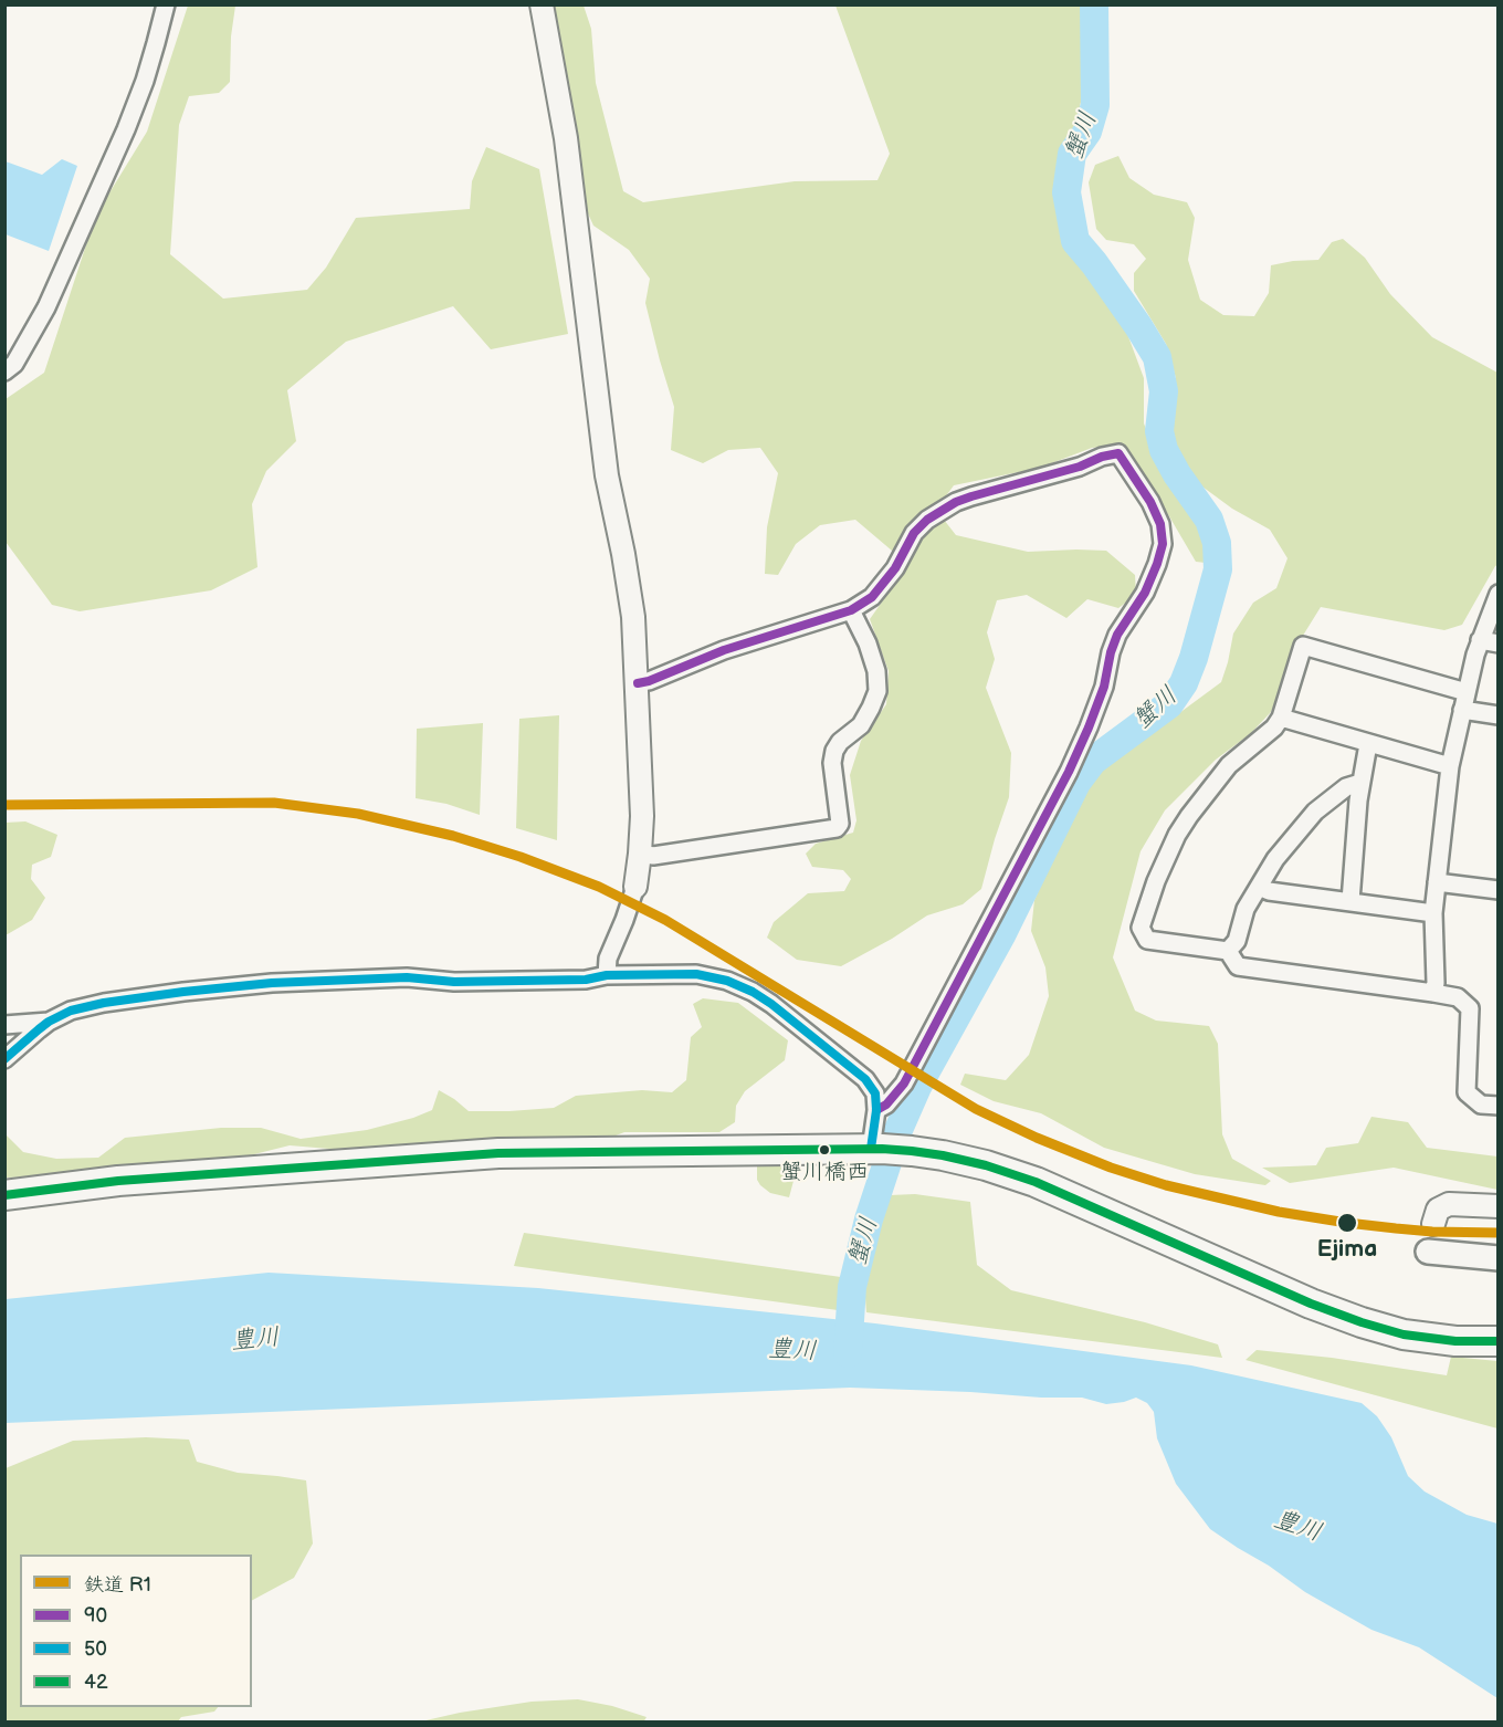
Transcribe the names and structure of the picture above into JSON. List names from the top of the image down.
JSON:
{
  "water": ["蟹川", "豊川"],
  "places": ["蟹川橋西", "Ejima"],
  "lines": [
    "transit line 90",
    "rail line R1",
    "transit line 50",
    "transit line 42"
  ],
  "legend": [
    "鉄道 R1",
    "90",
    "50",
    "42"
  ]
}
